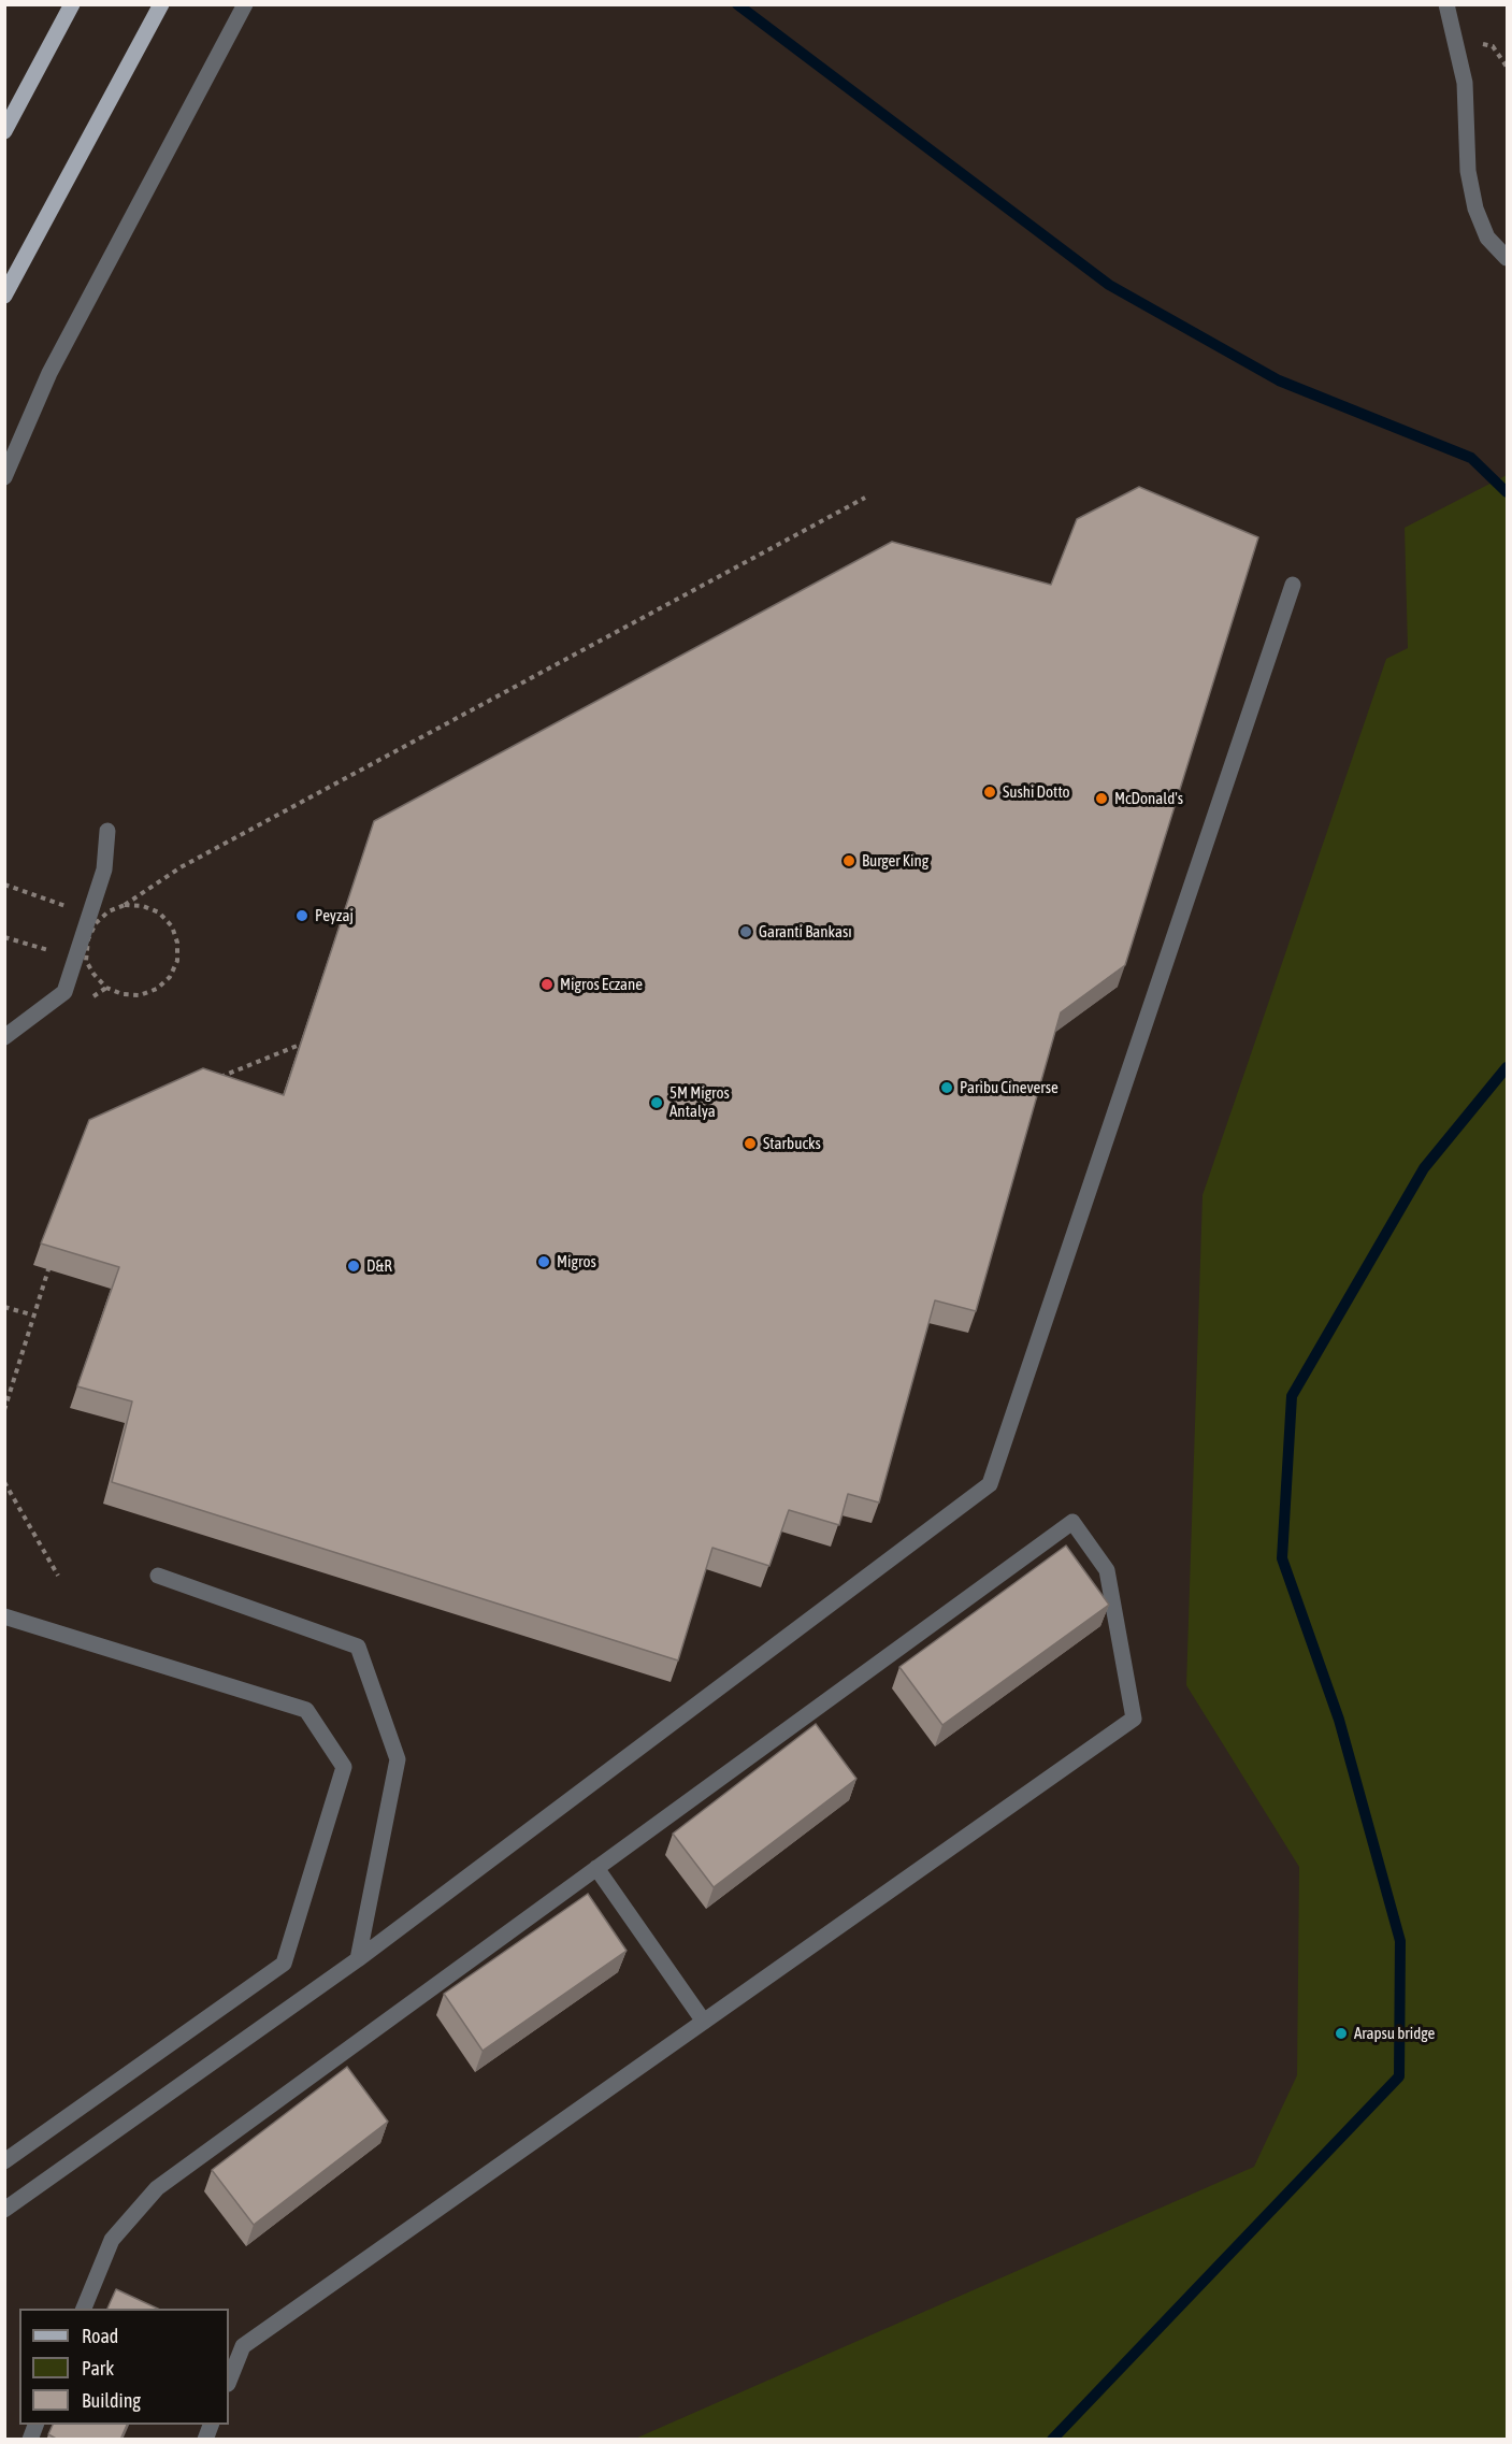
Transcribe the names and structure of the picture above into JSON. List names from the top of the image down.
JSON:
{
  "places": [
    "Sushi Dotto",
    "McDonald's",
    "Burger King",
    "Peyzaj",
    "Garanti Bankası",
    "Migros Eczane",
    "Paribu Cineverse",
    "5M Migros Antalya",
    "Starbucks",
    "Migros",
    "D&R",
    "Arapsu bridge"
  ],
  "legend": ["Road", "Park", "Building"]
}
